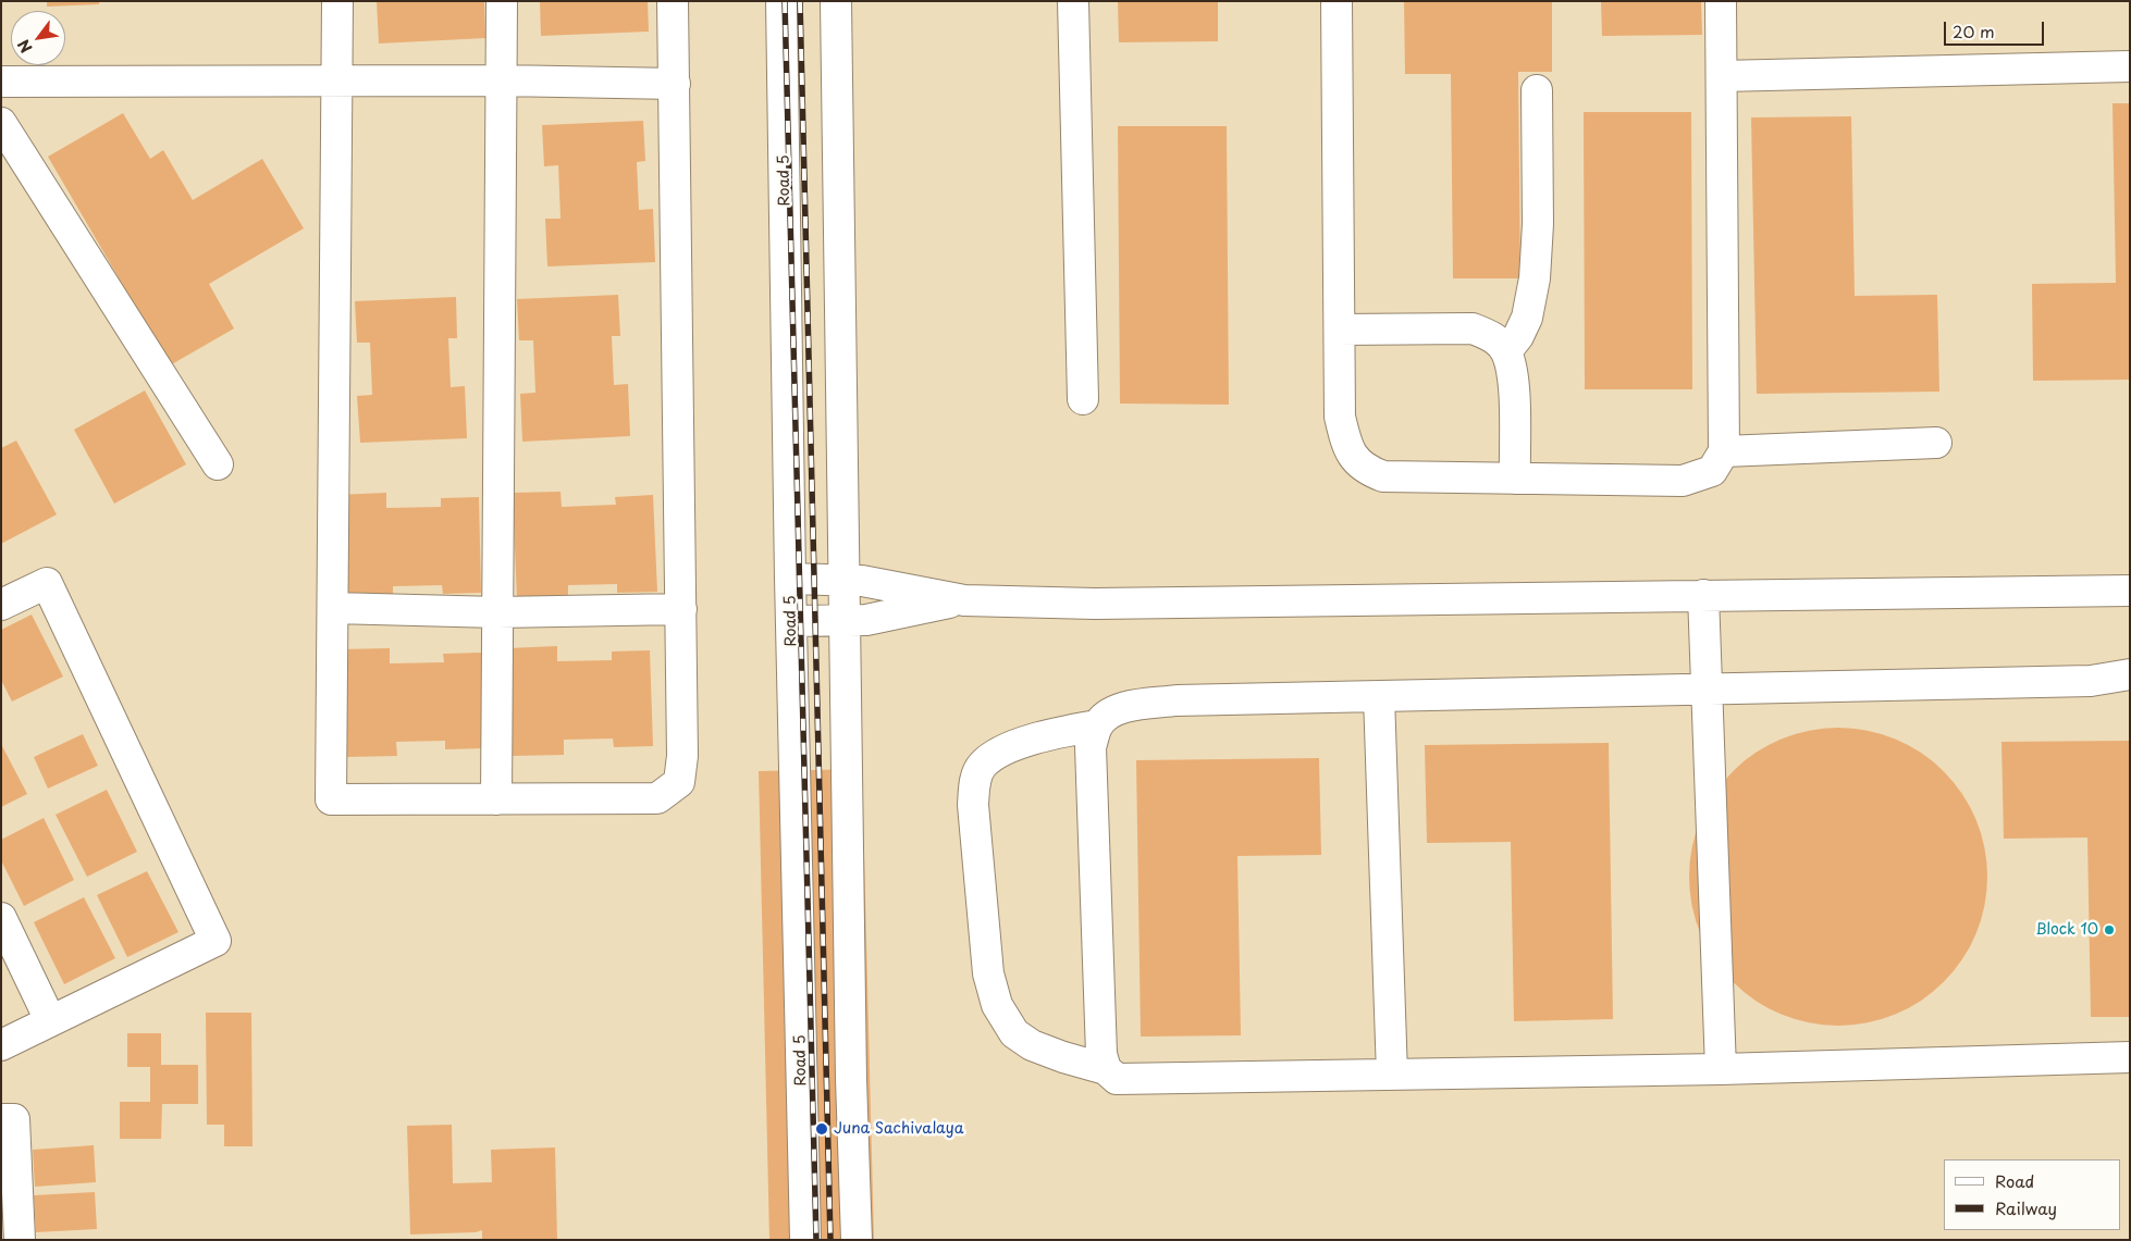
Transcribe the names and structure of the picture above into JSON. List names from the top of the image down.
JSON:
{
  "streets": {
    "street": ["Road 5"]
  },
  "places": ["Block 10", "Juna Sachivalaya"],
  "legend": ["Road", "Railway"],
  "scale_bar": "20 m",
  "north": "bottom left"
}
